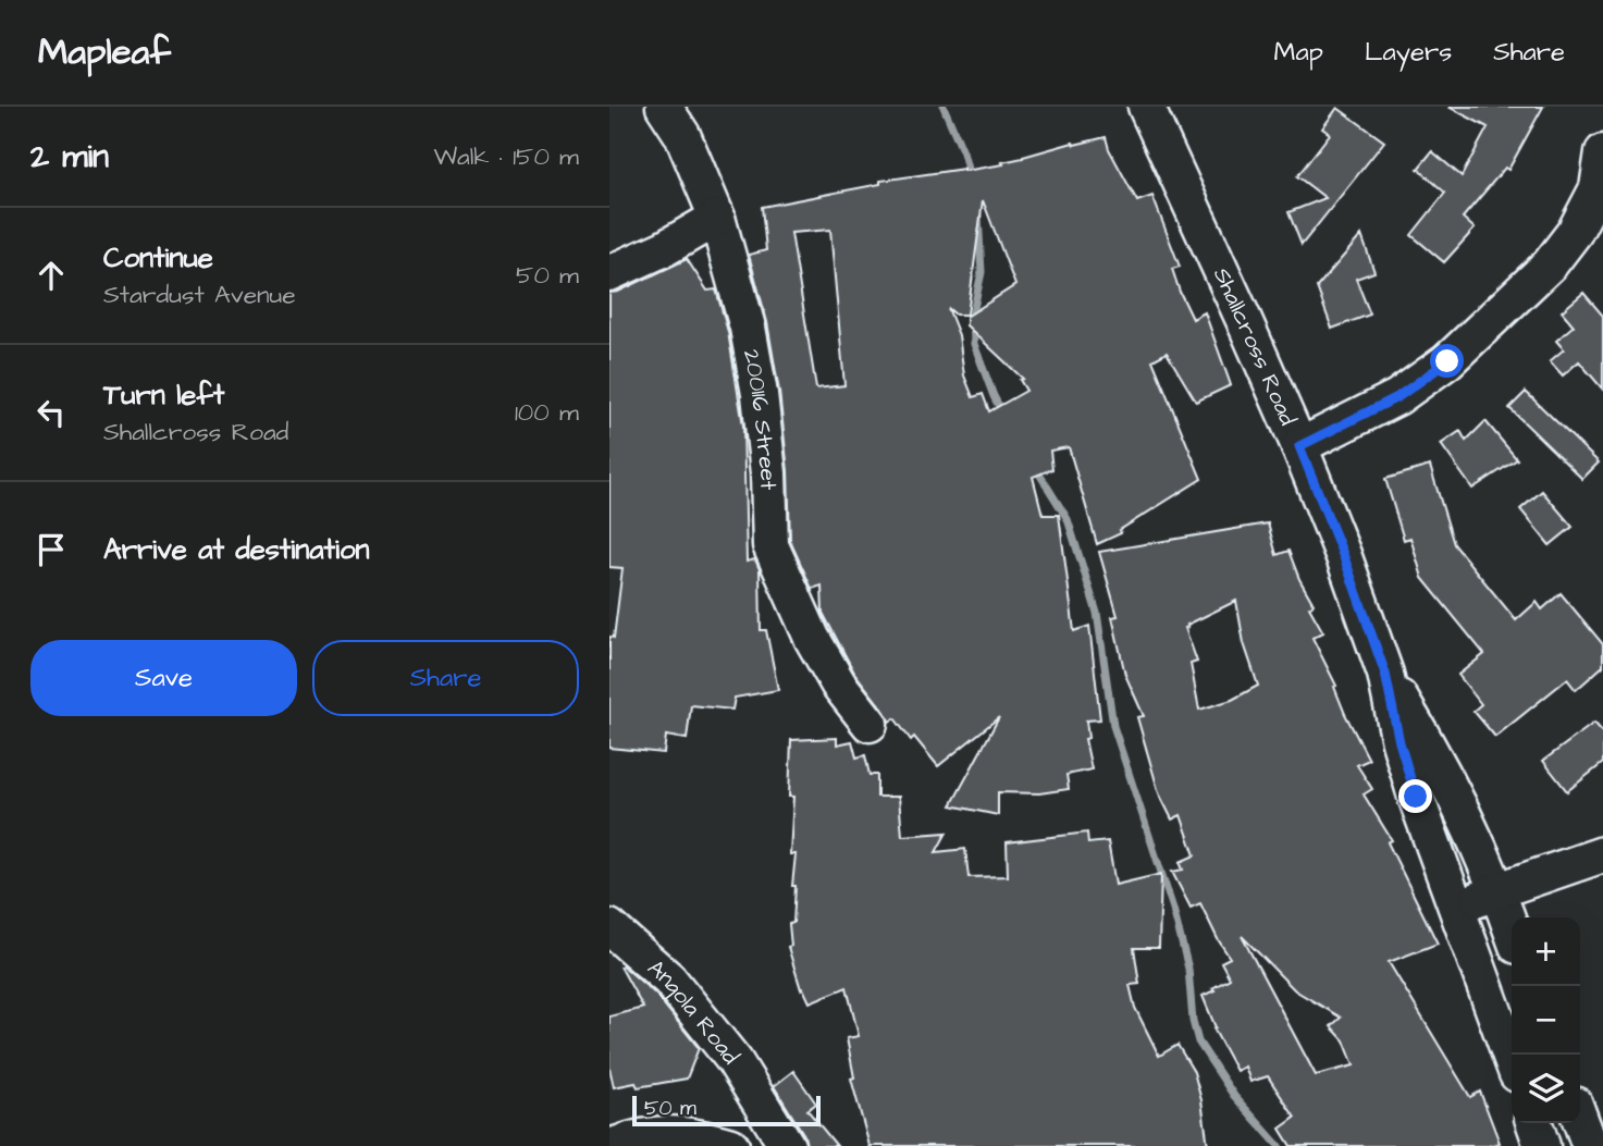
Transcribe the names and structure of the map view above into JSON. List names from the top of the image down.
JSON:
{
  "streets": {
    "street": ["Shallcross Road", "200116 Street", "Angola Road"]
  },
  "scale_bar": "50 m",
  "page": {
    "header": "Mapleaf",
    "nav": ["Map", "Layers", "Share"],
    "heading": ["2 min", "Walk · 150 m"],
    "list": [
      ["Continue", "Stardust Avenue", "50 m"],
      ["Turn left", "Shallcross Road", "100 m"],
      "Arrive at destination"
    ],
    "buttons": ["Save", "Share"],
    "map_buttons": ["+", "−"],
    "scale": "50 m"
  }
}
